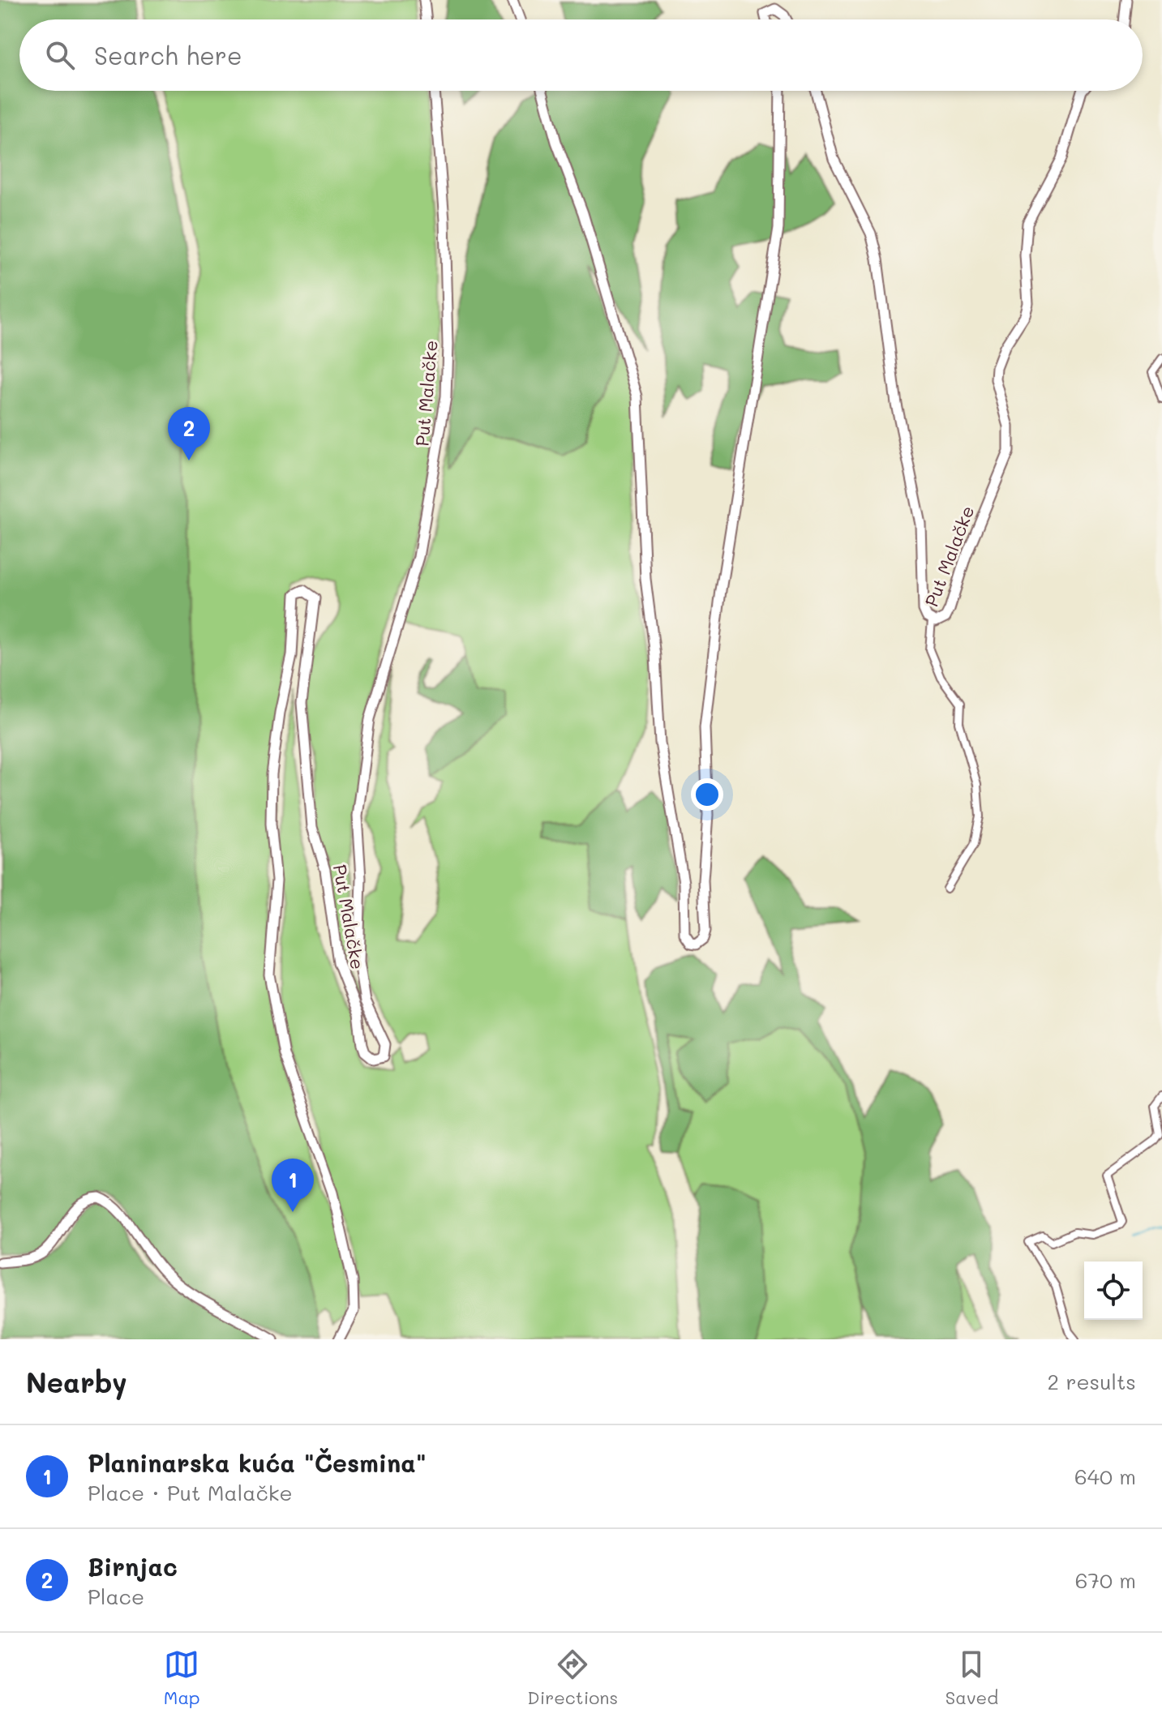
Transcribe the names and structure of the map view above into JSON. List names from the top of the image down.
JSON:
{
  "streets": {
    "main road": ["Put Malačke"]
  },
  "page": {
    "search": "Search here",
    "pins": ["2", "1"],
    "heading": ["Nearby", "2 results"],
    "list": [
      {
        "mark": "1",
        "name": "Planinarska kuća \"Česmina\"",
        "note": "Place · Put Malačke",
        "value": "640 m"
      },
      {
        "mark": "2",
        "name": "Birnjac",
        "note": "Place",
        "value": "670 m"
      }
    ],
    "nav": ["Map", "Directions", "Saved"]
  }
}
